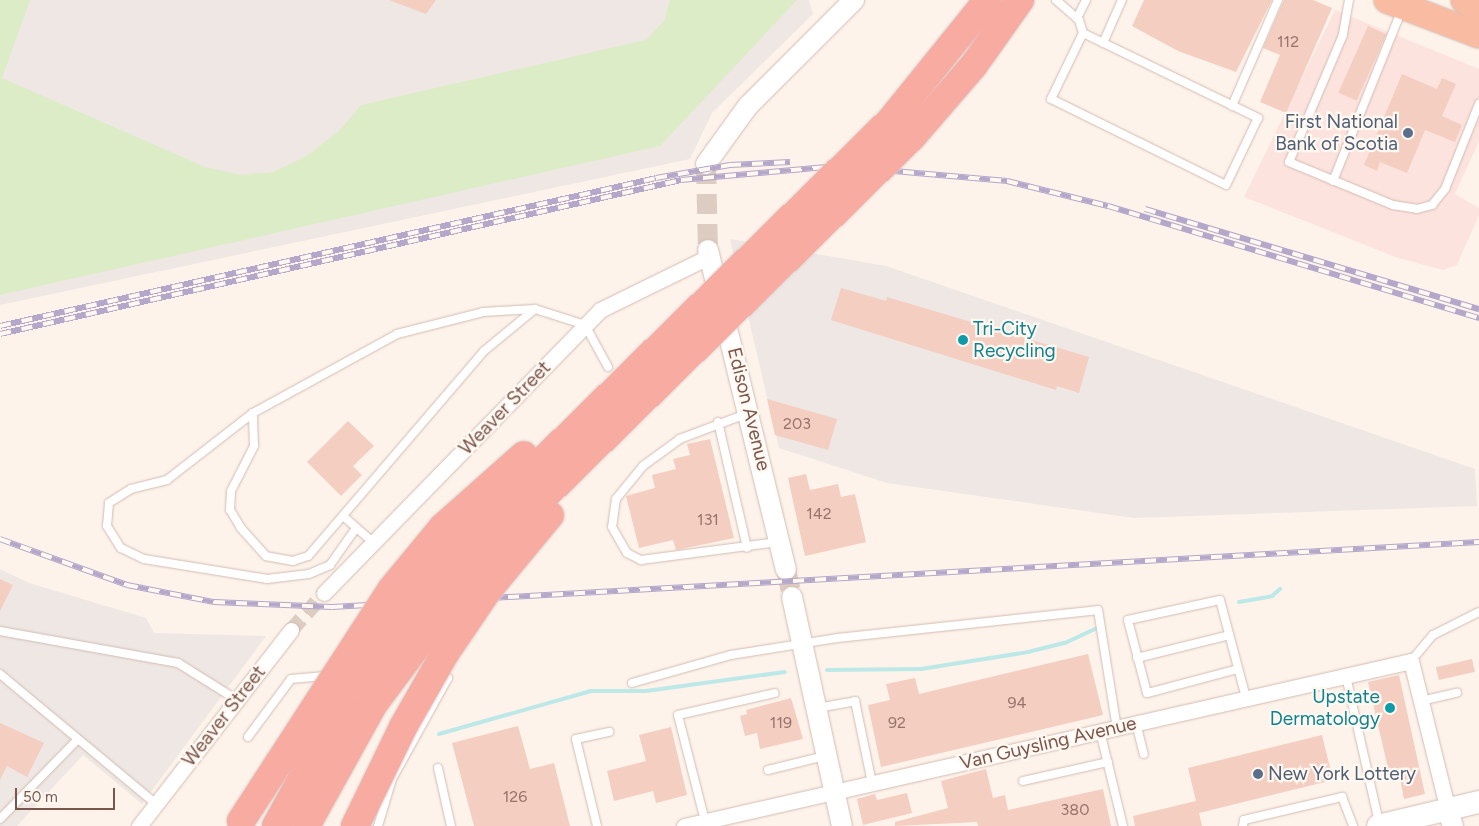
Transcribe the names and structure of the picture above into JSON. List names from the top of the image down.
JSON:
{
  "streets": {
    "street": ["Weaver Street", "Edison Avenue", "Van Guysling Avenue"]
  },
  "crossings": [
    ["Weaver Street", "Edison Avenue"]
  ],
  "places": [
    "First National Bank of Scotia",
    "Tri-City Recycling",
    "Upstate Dermatology",
    "New York Lottery"
  ],
  "house_numbers": [
    "112",
    "203",
    "142",
    "131",
    "94",
    "119",
    "92",
    "126",
    "380"
  ],
  "scale_bar": "50 m"
}
